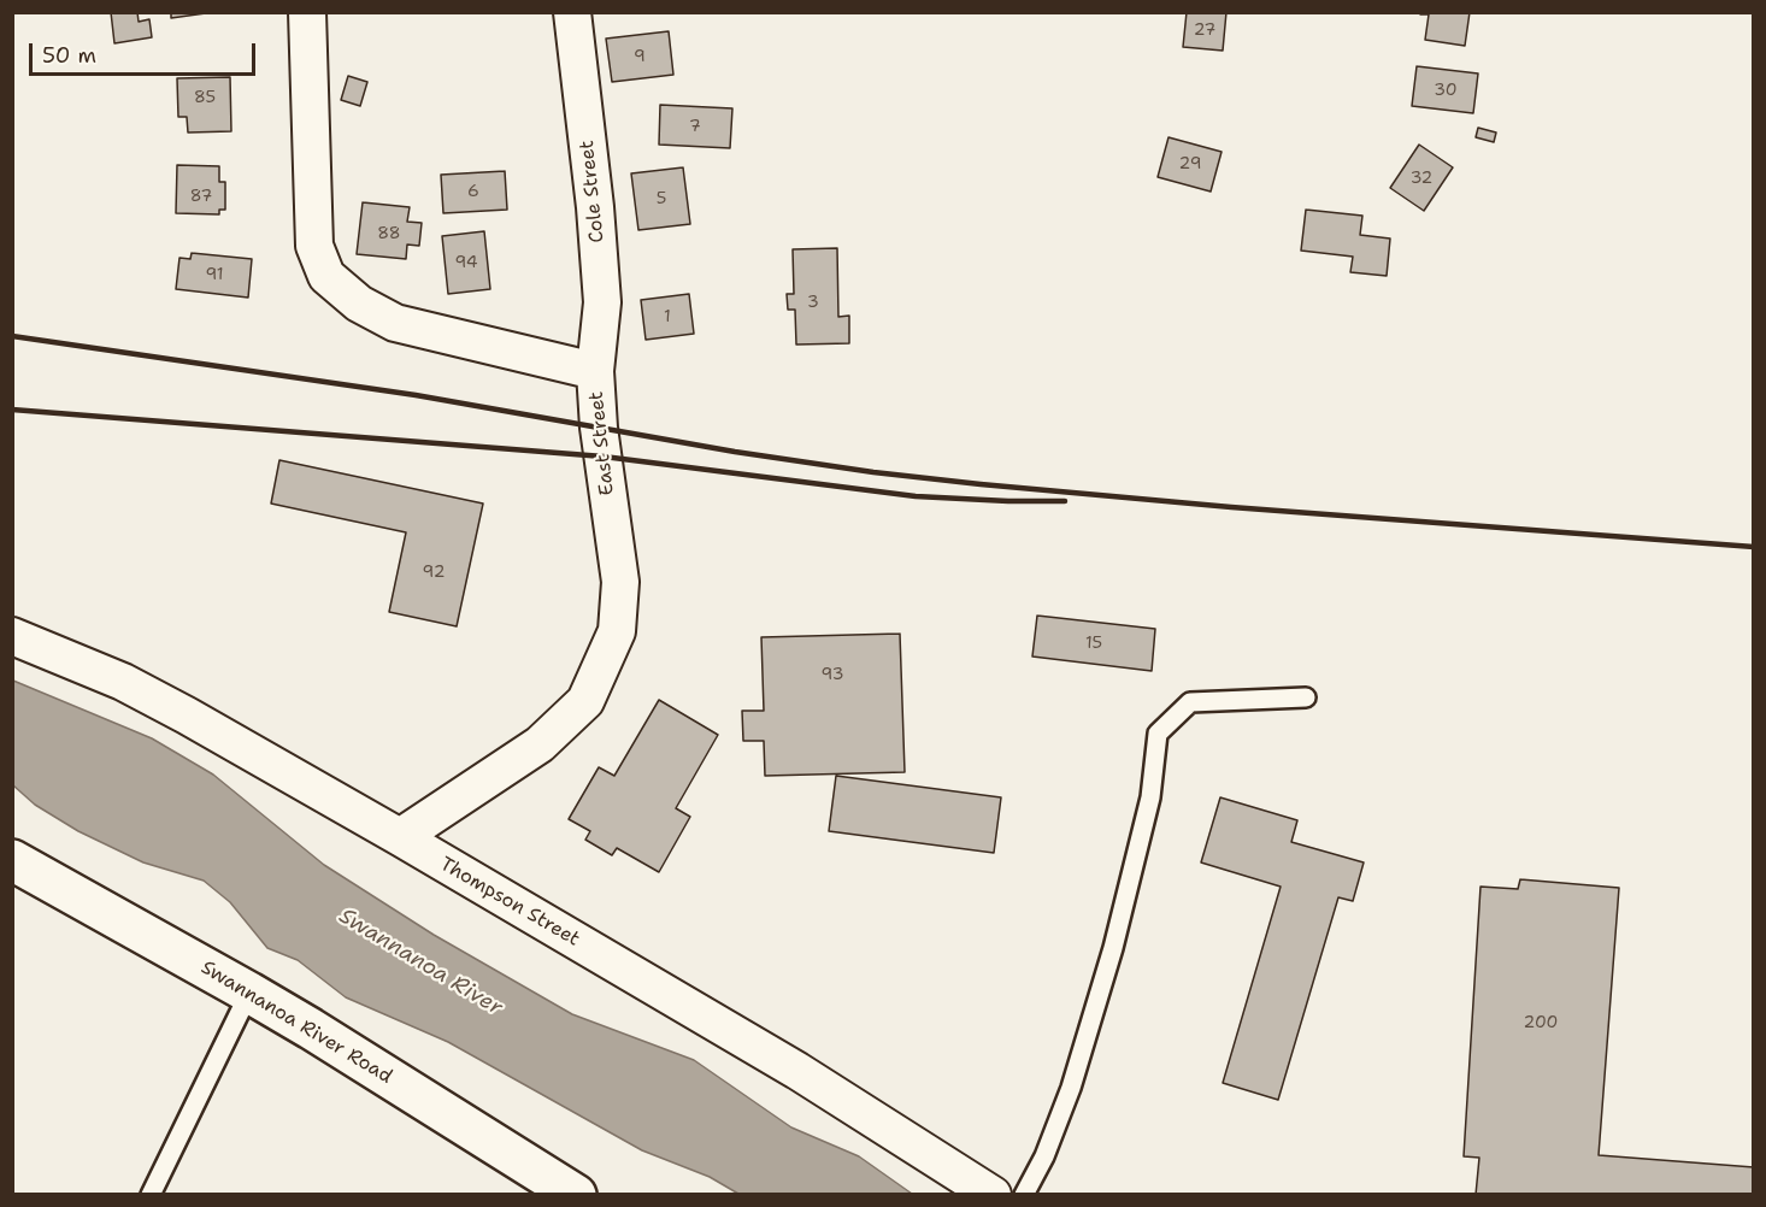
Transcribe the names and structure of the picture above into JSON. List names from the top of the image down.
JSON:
{
  "streets": {
    "main road": ["Swannanoa River Road"],
    "street": ["Cole Street", "East Street", "Thompson Street"]
  },
  "crossings": [
    ["Cole Street", "East Street"],
    ["East Street", "Thompson Street"]
  ],
  "water": ["Swannanoa River"],
  "house_numbers": [
    "27",
    "9",
    "30",
    "85",
    "7",
    "29",
    "32",
    "6",
    "87",
    "5",
    "88",
    "94",
    "91",
    "3",
    "1",
    "92",
    "15",
    "93",
    "200"
  ],
  "scale_bar": "50 m"
}
